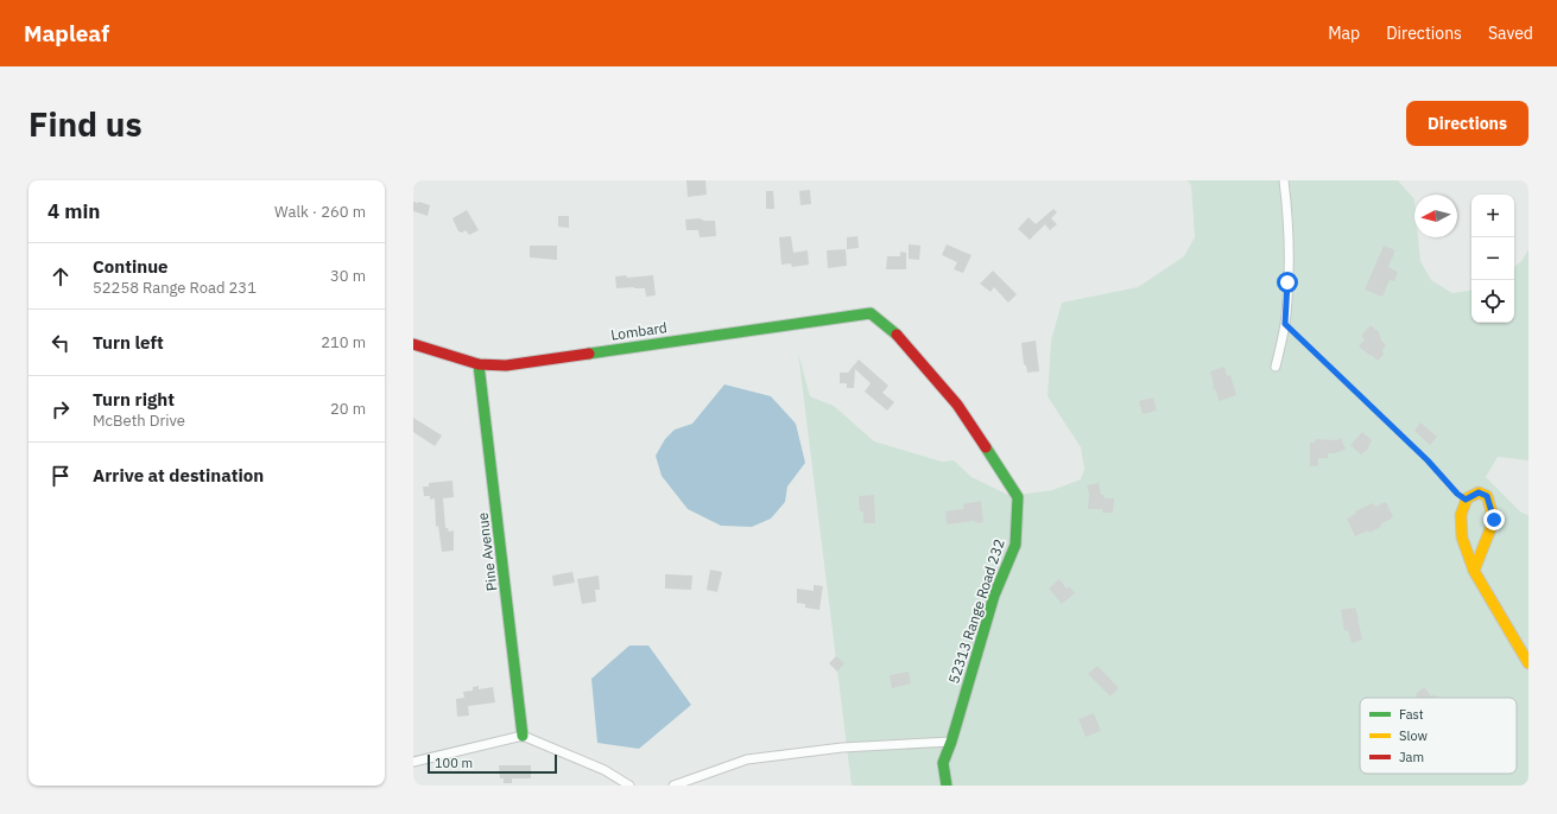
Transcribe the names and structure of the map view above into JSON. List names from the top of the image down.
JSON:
{
  "streets": {
    "street": ["Lombard", "Pine Avenue", "52313 Range Road 232"]
  },
  "crossings": [
    ["Lombard", "Pine Avenue"],
    ["Lombard", "52313 Range Road 232"]
  ],
  "legend": ["Fast", "Slow", "Jam"],
  "scale_bar": "100 m",
  "north": "left",
  "page": {
    "header": "Mapleaf",
    "nav": ["Map", "Directions", "Saved"],
    "buttons": "Directions",
    "title": "Find us",
    "heading": ["4 min", "Walk · 260 m"],
    "map_buttons": ["+", "−"],
    "list": [
      ["Continue", "52258 Range Road 231", "30 m"],
      ["Turn left", "210 m"],
      ["Turn right", "McBeth Drive", "20 m"],
      "Arrive at destination"
    ],
    "scale": "100 m"
  }
}
